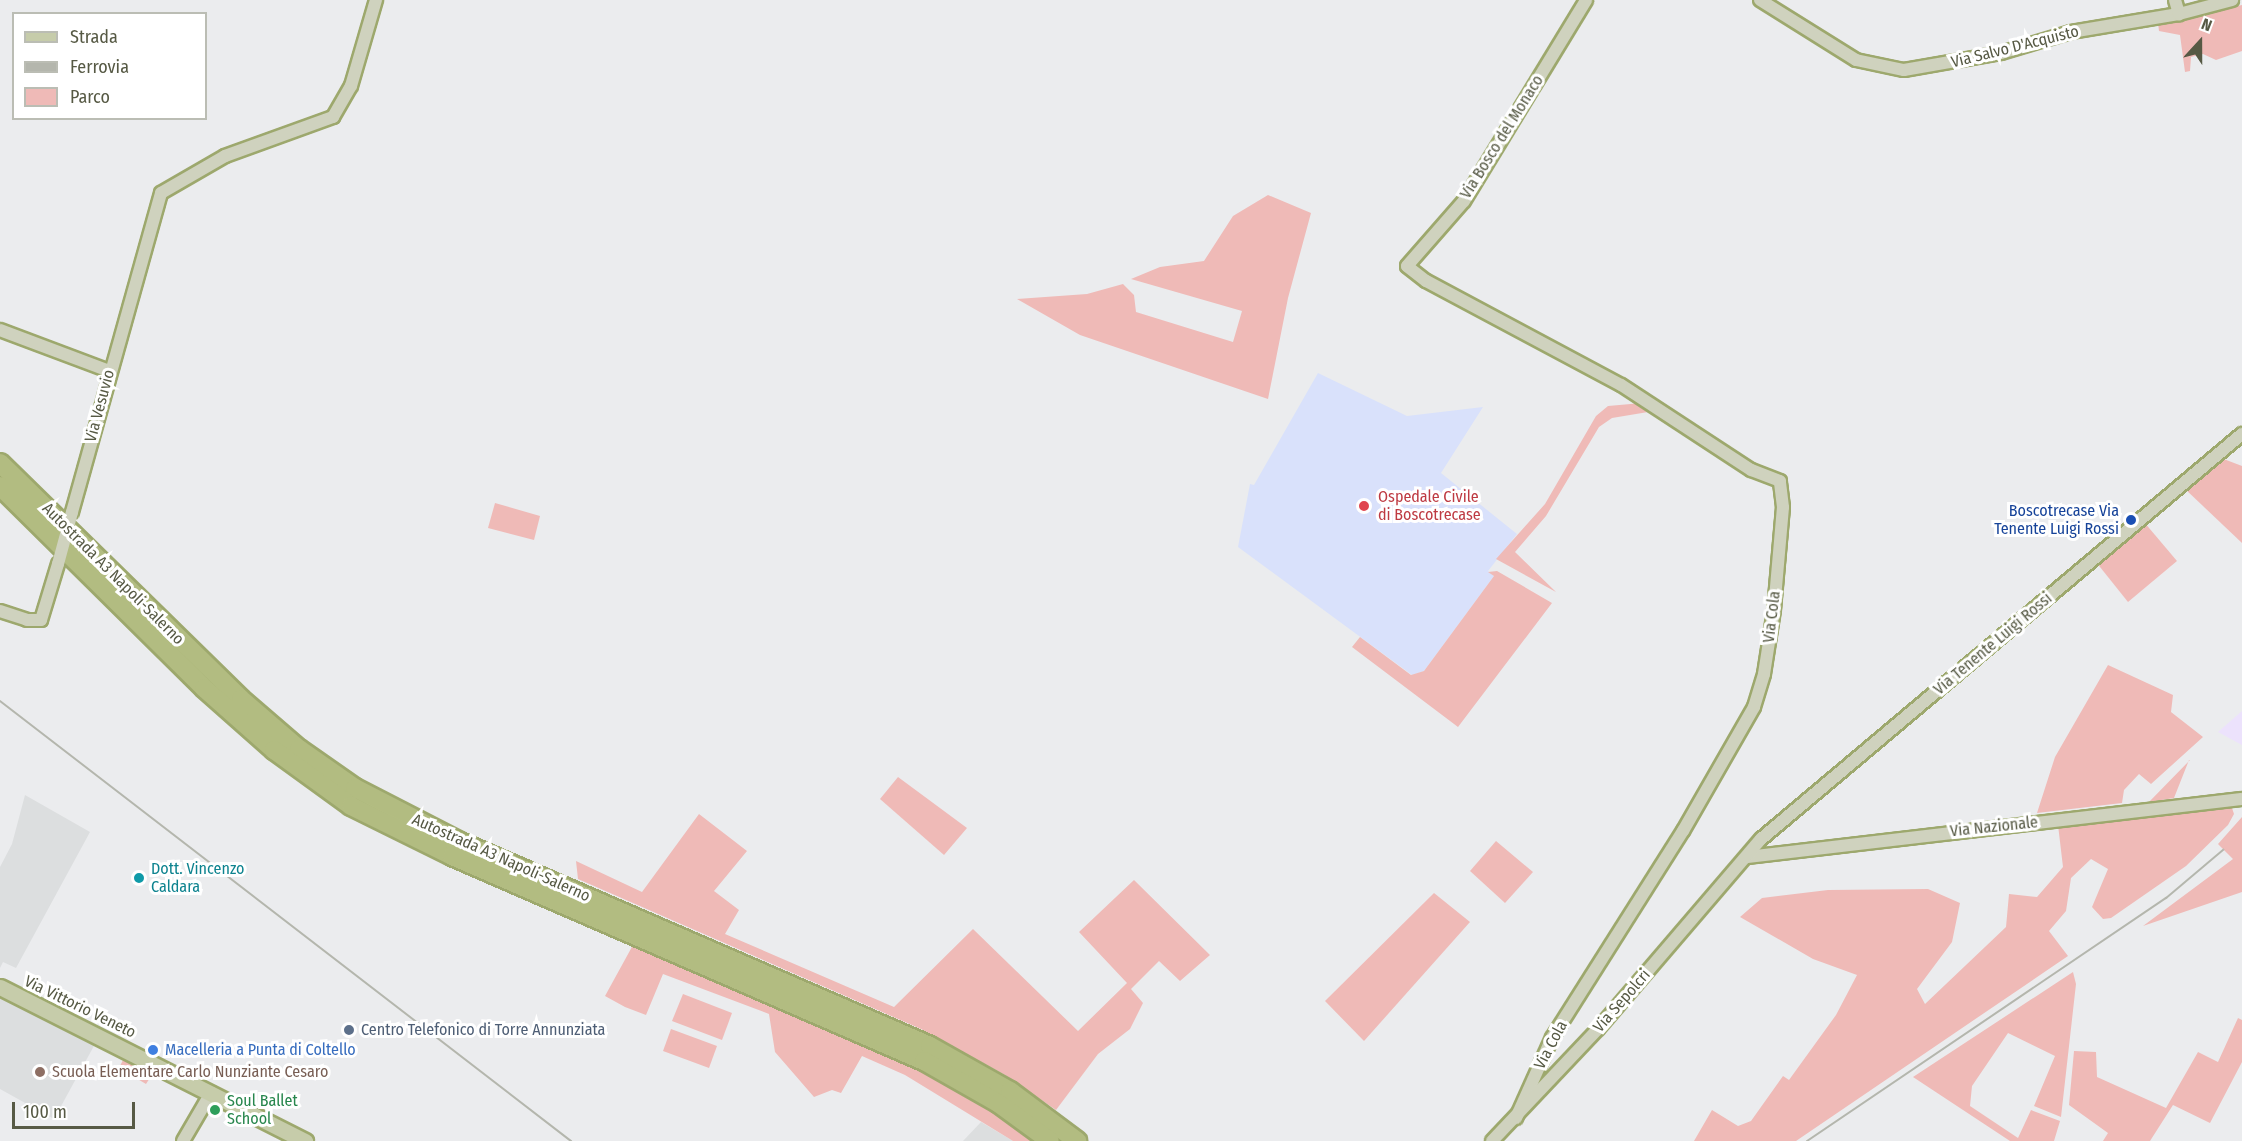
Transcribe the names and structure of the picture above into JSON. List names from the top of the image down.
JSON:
{
  "streets": {
    "highway": ["Autostrada A3 Napoli-Salerno"],
    "main road": ["Via Vittorio Veneto"],
    "street": [
      "Via Salvo D'Acquisto",
      "Via Bosco del Monaco",
      "Via Vesuvio",
      "Via Cola",
      "Via Tenente Luigi Rossi",
      "Via Nazionale",
      "Via Sepolcri"
    ]
  },
  "crossings": [
    ["Via Bosco del Monaco", "Via Cola"],
    ["Via Cola", "Via Sepolcri"],
    ["Via Tenente Luigi Rossi", "Via Nazionale"],
    ["Via Tenente Luigi Rossi", "Via Sepolcri"],
    ["Via Nazionale", "Via Sepolcri"]
  ],
  "places": [
    "Ospedale Civile di Boscotrecase",
    "Boscotrecase Via Tenente Luigi Rossi",
    "Dott. Vincenzo Caldara",
    "Centro Telefonico di Torre Annunziata",
    "Macelleria a Punta di Coltello",
    "Scuola Elementare Carlo Nunziante Cesaro",
    "Soul Ballet School"
  ],
  "legend": ["Strada", "Ferrovia", "Parco"],
  "scale_bar": "100 m",
  "north": "top"
}
